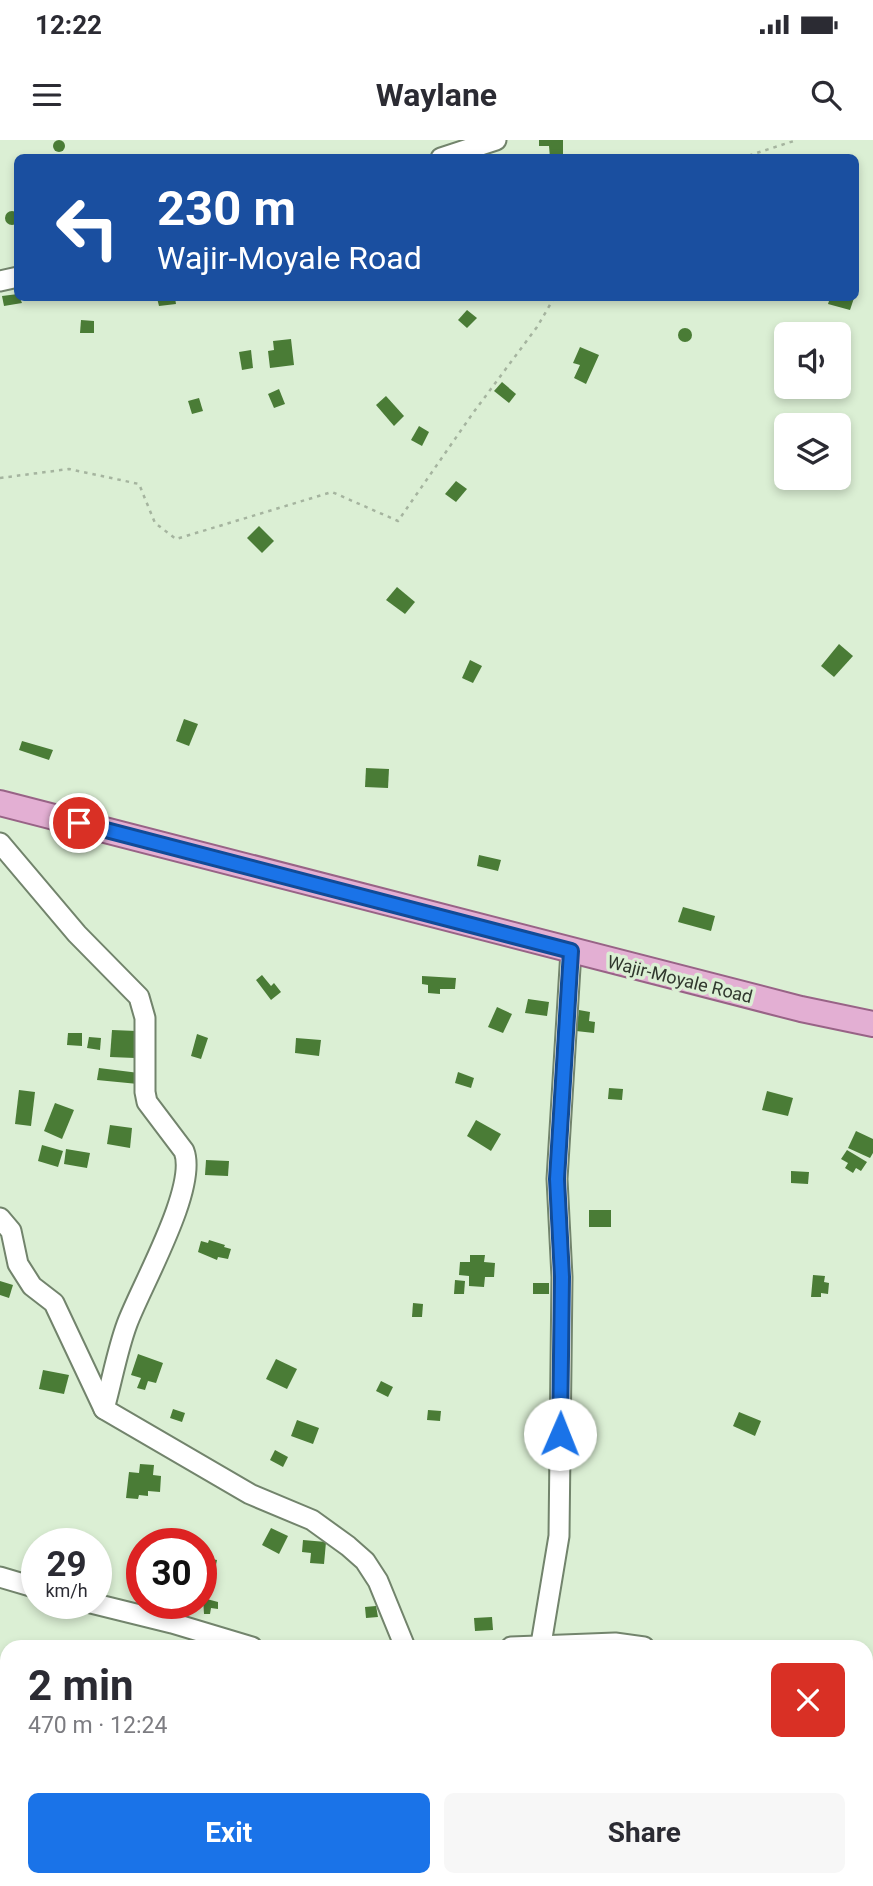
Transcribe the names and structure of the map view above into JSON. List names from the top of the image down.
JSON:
{
  "streets": {
    "main road": ["Wajir-Moyale Road"]
  },
  "page": {
    "status": "12:22",
    "header": "Waylane",
    "turn": ["230 m", "Wajir-Moyale Road"],
    "speed": "29 km/h",
    "limit": "30",
    "heading": ["2 min", "470 m · 12:24"],
    "buttons": ["Exit", "Share"]
  }
}
